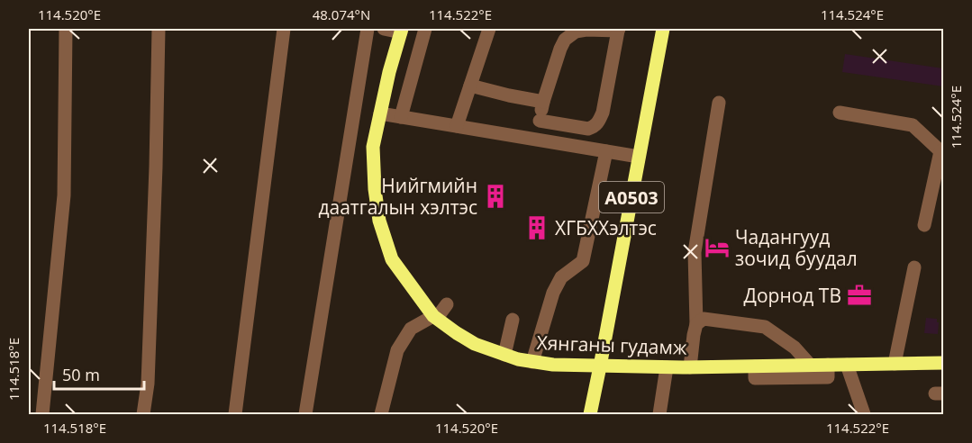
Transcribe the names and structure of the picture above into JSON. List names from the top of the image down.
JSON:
{
  "streets": {
    "main road": ["A0503", "Хянганы гудамж"]
  },
  "crossings": [
    ["A0503", "Хянганы гудамж"]
  ],
  "places": {
    "building": ["Нийгмийн даатгалын хэлтэс", "ХГБХХэлтэс"],
    "hotel": ["Чадангууд зочид буудал"],
    "office": ["Дорнод ТВ"]
  },
  "scale_bar": "50 m",
  "coordinates": [
    "114.520°E",
    "48.074°N",
    "114.522°E",
    "114.524°E",
    "114.518°E"
  ]
}
